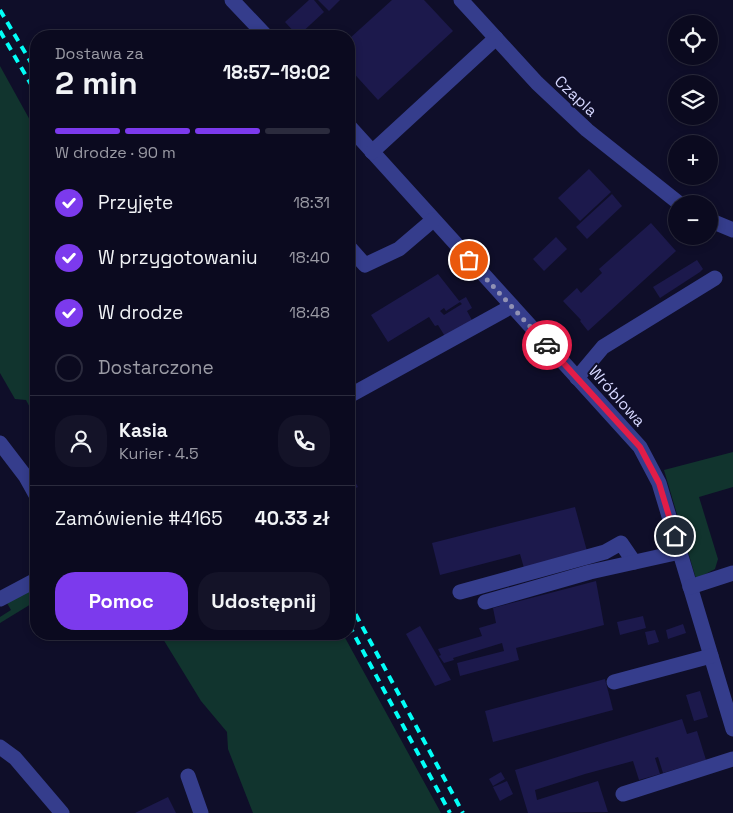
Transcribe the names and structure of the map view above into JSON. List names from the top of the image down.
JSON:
{
  "streets": {
    "street": ["Czapla", "Wróblowa"]
  },
  "page": {
    "map_buttons": ["+", "−"],
    "heading": ["2 min", "Dostawa za", "18:57–19:02"],
    "panel": [
      "Kasia",
      "Kurier · 4.5",
      "Zamówienie #4165",
      "40.33 zł"
    ],
    "bar": "W drodze · 90 m",
    "list": [
      ["Przyjęte", "18:31"],
      ["W przygotowaniu", "18:40"],
      ["W drodze", "18:48"],
      "Dostarczone"
    ],
    "buttons": ["Pomoc", "Udostępnij"]
  }
}
